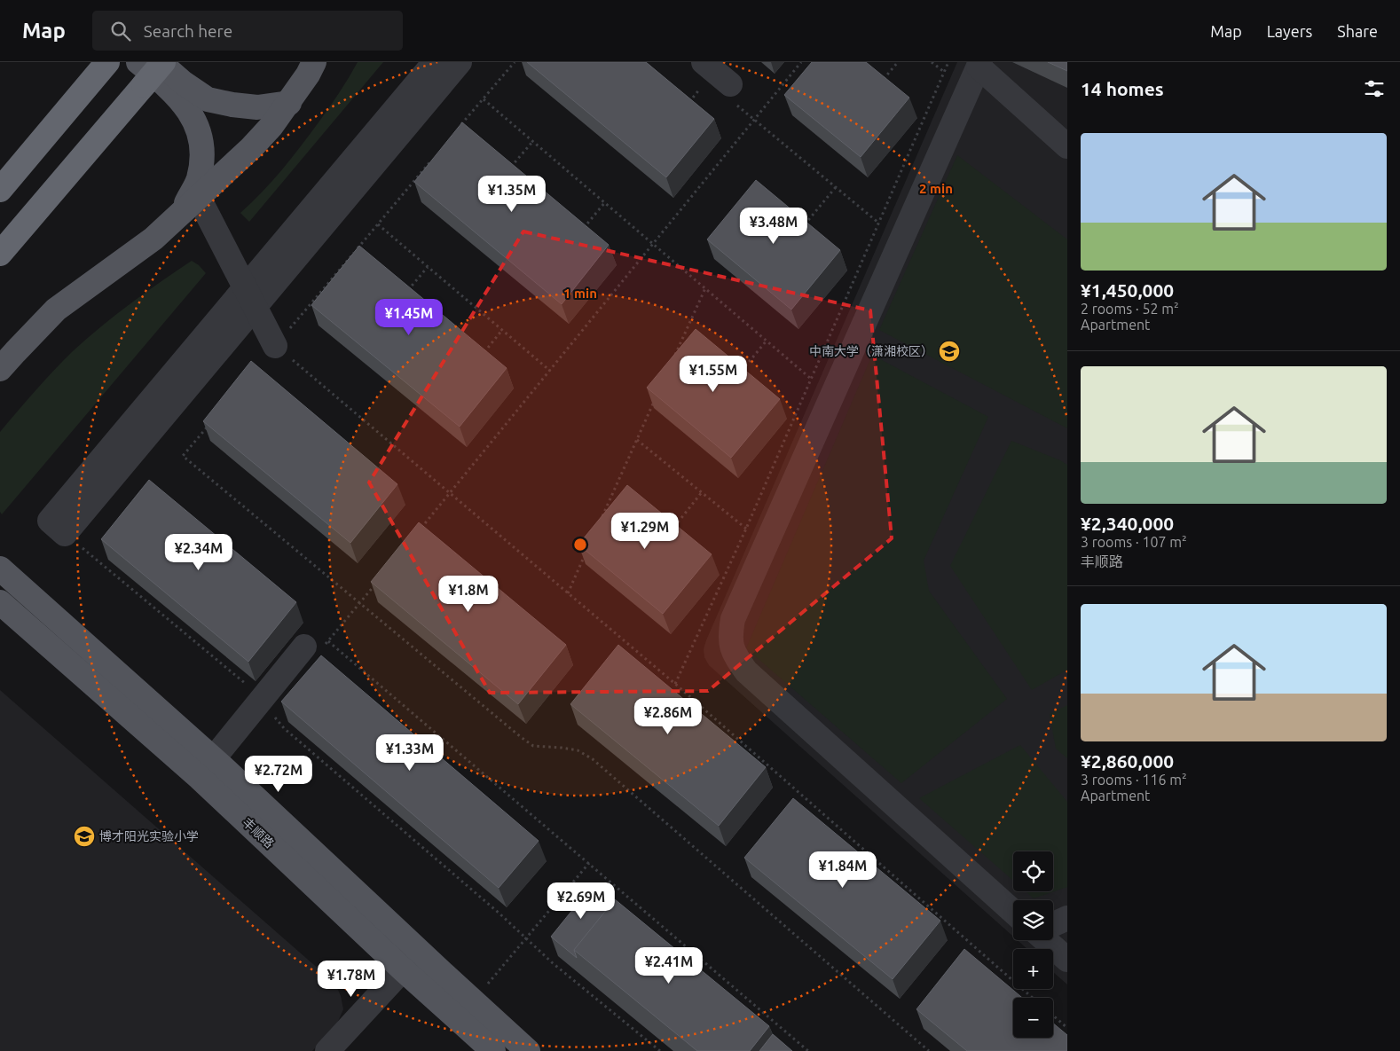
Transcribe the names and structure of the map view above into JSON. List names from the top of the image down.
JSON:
{
  "streets": {
    "main road": ["丰顺路"]
  },
  "places": {
    "school or university": ["中南大学（潇湘校区）", "博才阳光实验小学"]
  },
  "page": {
    "header": "Map",
    "search": "Search here",
    "nav": ["Map", "Layers", "Share"],
    "heading": "14 homes",
    "list": [
      {
        "name": "¥1,450,000",
        "note": "2 rooms · 52 m² · Apartment"
      },
      {
        "name": "¥2,340,000",
        "note": "3 rooms · 107 m² · 丰顺路"
      },
      {
        "name": "¥2,860,000",
        "note": "3 rooms · 116 m² · Apartment"
      }
    ],
    "price": [
      "¥1.35M",
      "¥3.48M",
      "¥1.45M",
      "¥1.55M",
      "¥1.29M",
      "¥2.34M",
      "¥1.8M",
      "¥2.86M",
      "¥1.33M",
      "¥2.72M",
      "¥1.84M",
      "¥2.69M",
      "¥2.41M",
      "¥1.78M"
    ],
    "map_buttons": ["+", "−"]
  },
  "rings": ["2 min", "1 min"]
}
